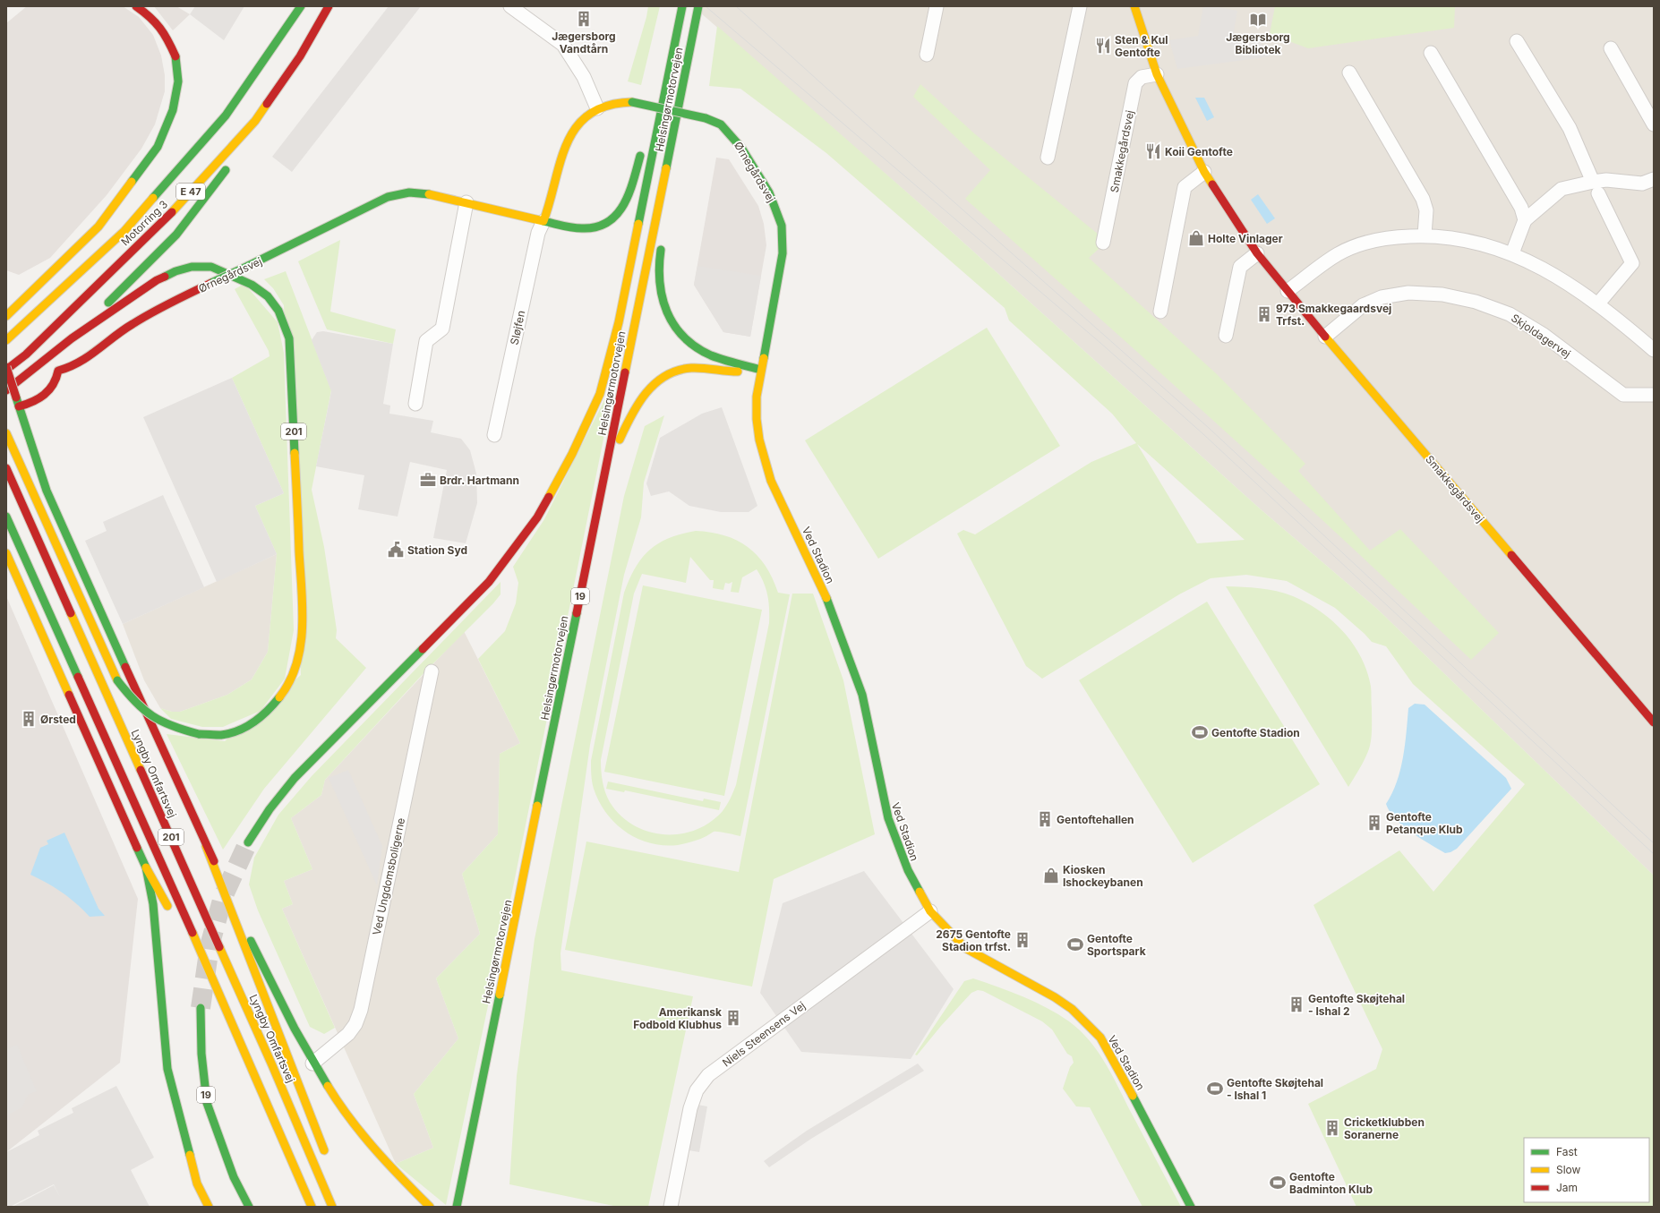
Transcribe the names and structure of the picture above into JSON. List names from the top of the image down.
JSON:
{
  "streets": {
    "main road": [
      "Helsingørmotorvejen",
      "Smakkegårdsvej",
      "Ørnegårdsvej",
      "E 47",
      "Motorring 3",
      "201",
      "Ved Stadion",
      "19",
      "Lyngby Omfartsvej"
    ],
    "street": [
      "Sløjfen",
      "Skjoldagervej",
      "Ved Ungdomsboligerne",
      "Niels Steensens Vej"
    ]
  },
  "crossings": [
    ["Smakkegårdsvej", "Skjoldagervej"],
    ["Ørnegårdsvej", "Sløjfen"],
    ["Ørnegårdsvej", "Ved Stadion"],
    ["Ved Stadion", "Niels Steensens Vej"]
  ],
  "places": {
    "building": [
      "Jægersborg Vandtårn",
      "973 Smakkegaardsvej Trfst.",
      "Ørsted",
      "Gentoftehallen",
      "Gentofte Petanque Klub",
      "2675 Gentofte Stadion trfst.",
      "Gentofte Skøjtehal - Ishal 2",
      "Amerikansk Fodbold Klubhus",
      "Cricketklubben Soranerne"
    ],
    "library": ["Jægersborg Bibliotek"],
    "restaurant": ["Sten & Kul Gentofte", "Koii Gentofte"],
    "shop": ["Holte Vinlager", "Kiosken Ishockeybanen"],
    "office": ["Brdr. Hartmann"],
    "public building": ["Station Syd"],
    "sports": [
      "Gentofte Stadion",
      "Gentofte Sportspark",
      "Gentofte Skøjtehal - Ishal 1",
      "Gentofte Badminton Klub"
    ]
  },
  "legend": ["Fast", "Slow", "Jam"]
}
